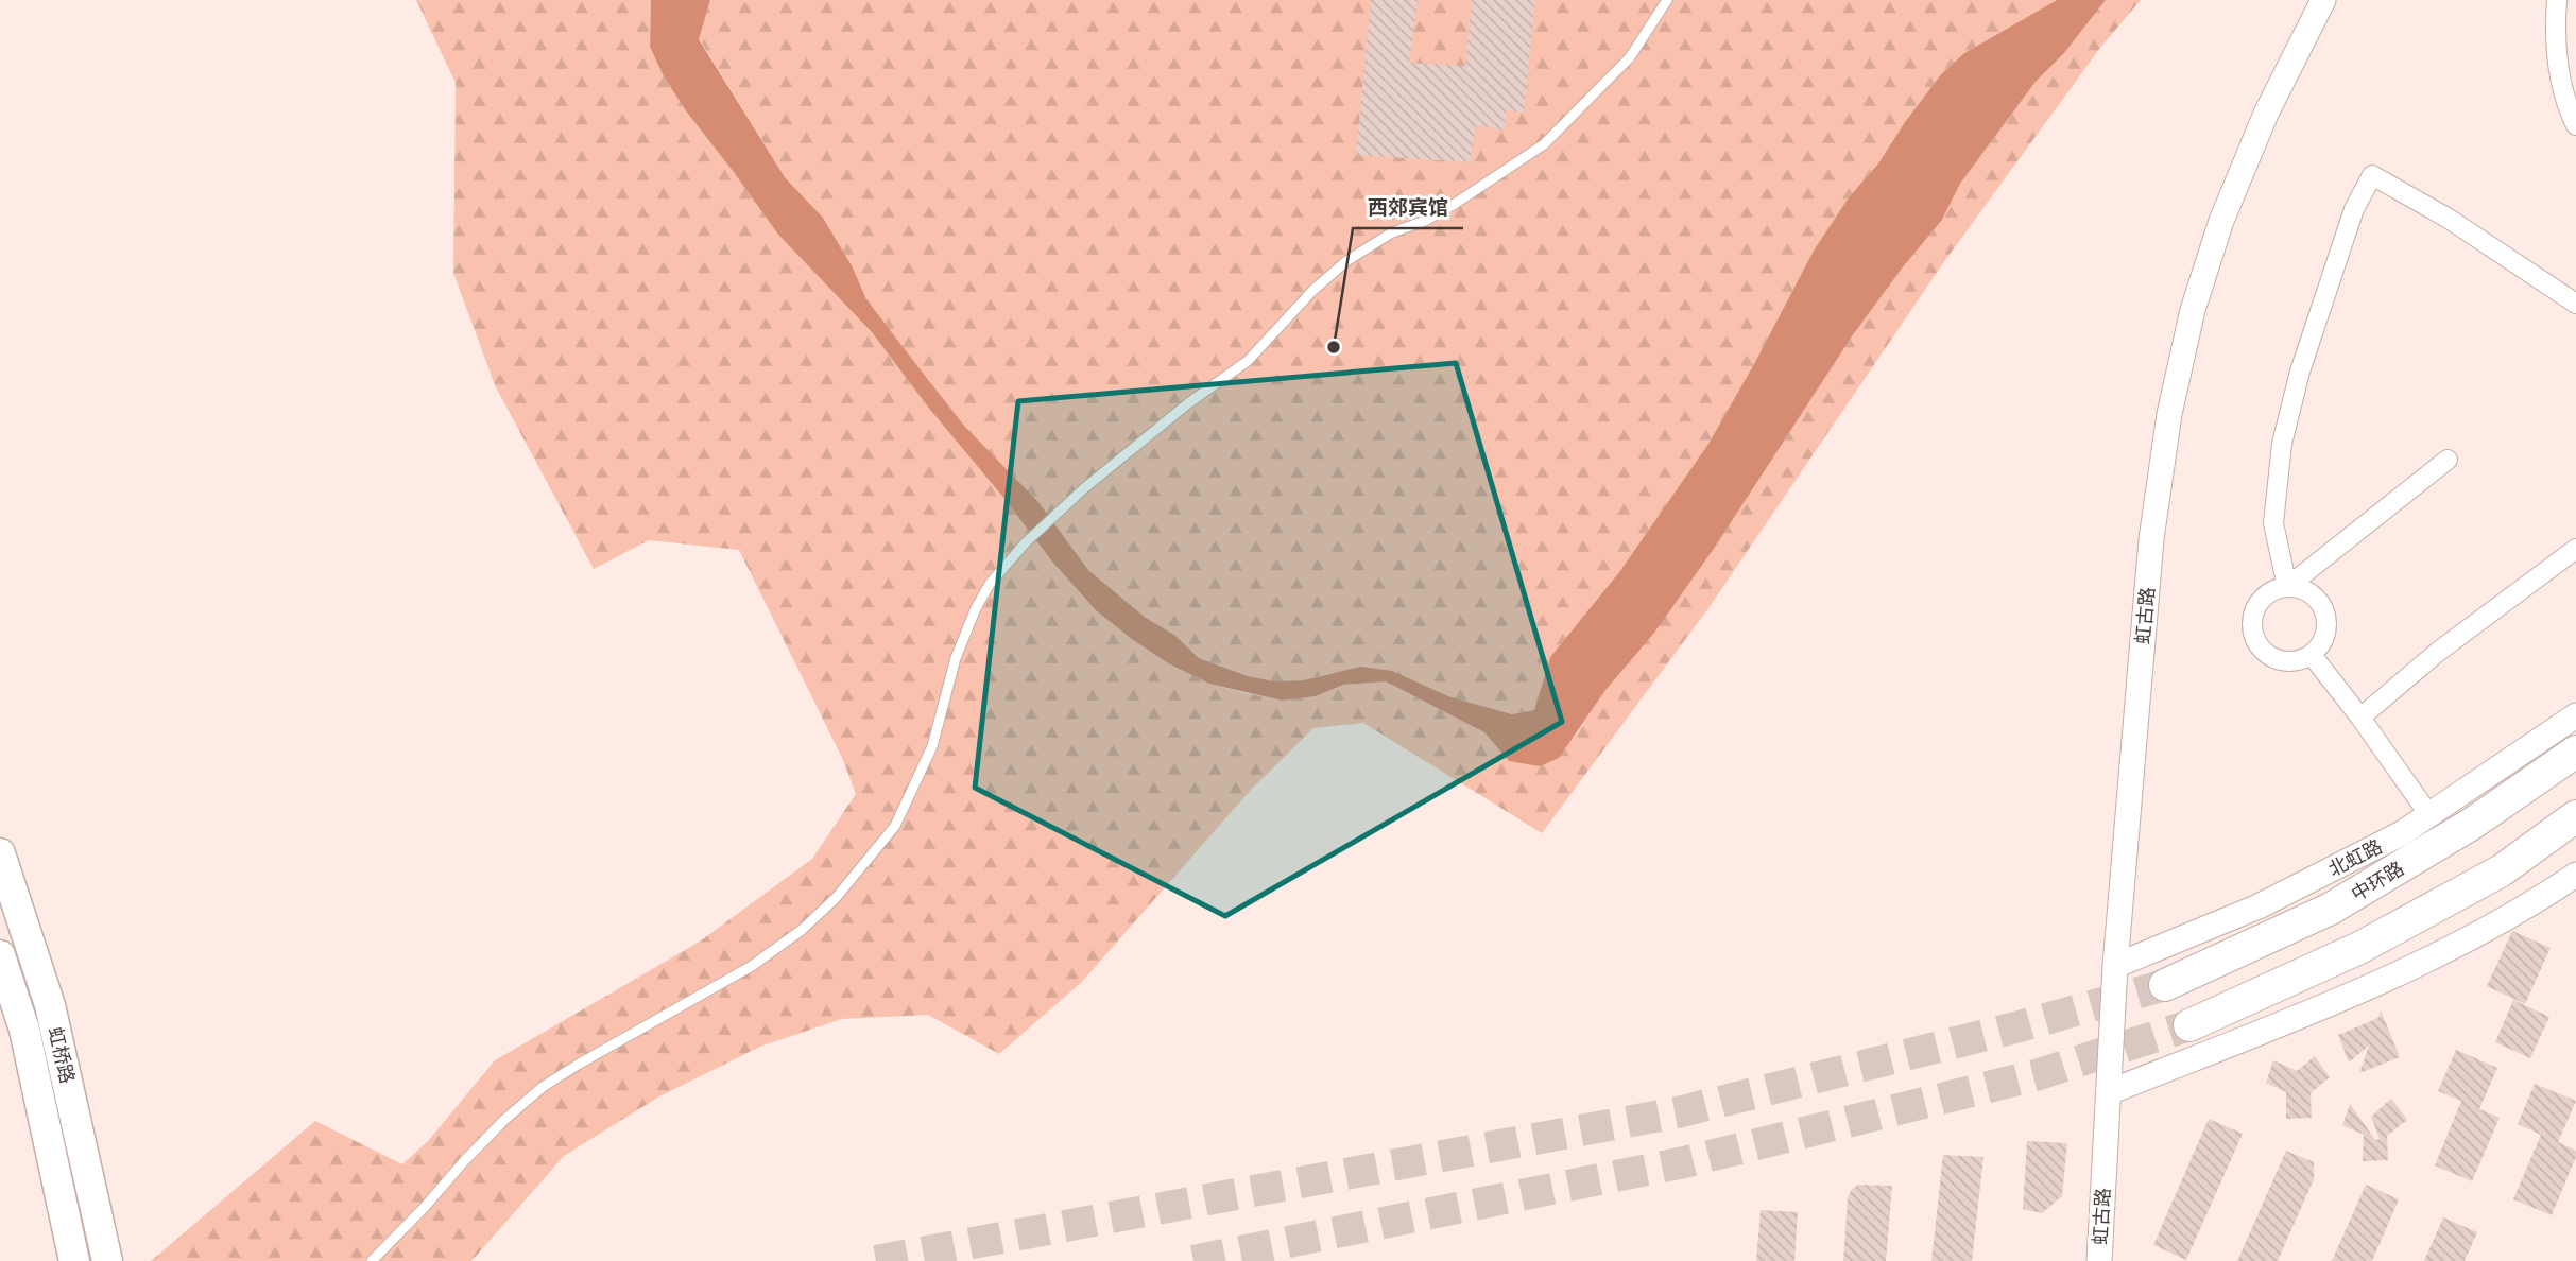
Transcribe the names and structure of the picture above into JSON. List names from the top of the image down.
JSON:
{
  "streets": {
    "highway": ["中环路"],
    "main road": ["虹桥路"],
    "street": ["虹古路", "北虹路"]
  },
  "crossings": [
    ["虹古路", "北虹路"]
  ],
  "places": ["西郊宾馆"]
}
